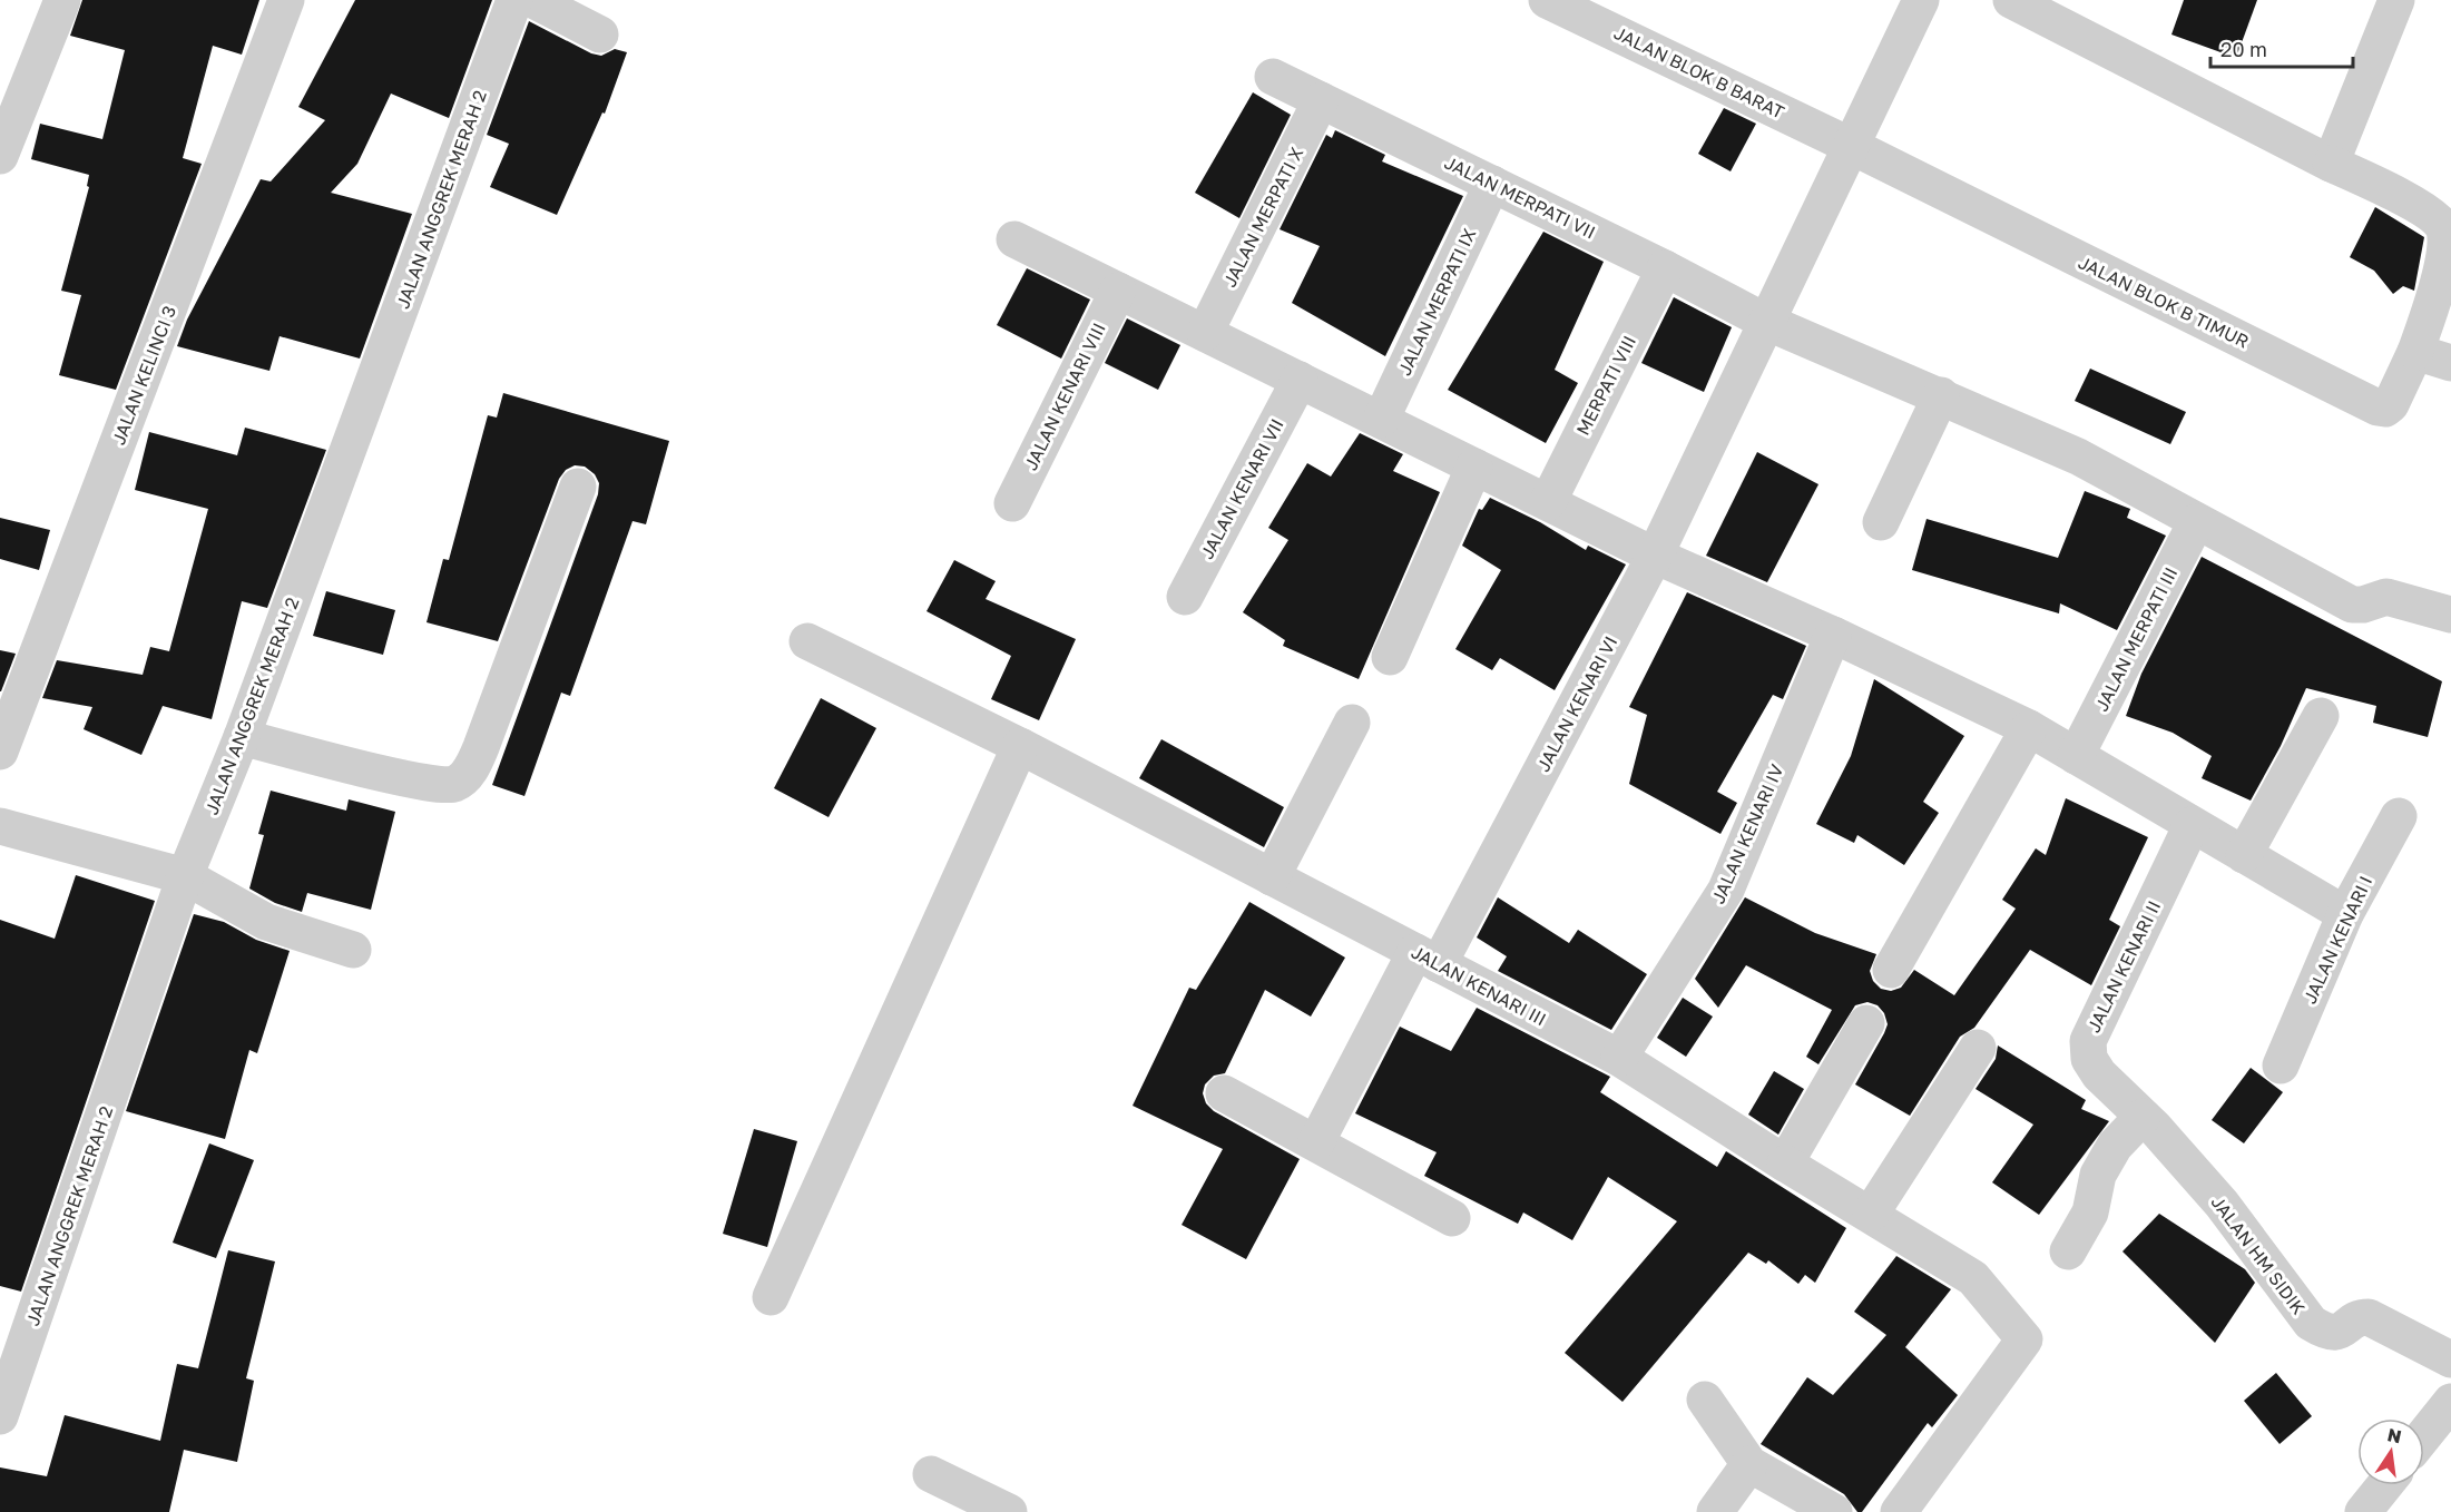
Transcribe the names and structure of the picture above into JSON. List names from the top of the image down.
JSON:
{
  "streets": {
    "street": [
      "JALAN BLOK B BARAT",
      "JALAN MERPATI VII",
      "JALAN ANGGREK MERAH 2",
      "JALAN MERPATI X",
      "JALAN MERPATI IX",
      "JALAN BLOK B TIMUR",
      "JALAN KELINCI 3",
      "MERPATI VIII",
      "JALAN KENARI VIII",
      "JALAN KENARI VII",
      "JALAN MERPATI III",
      "JALAN KENARI VI",
      "JALAN KENARI IV",
      "JALAN KENARI I",
      "JALAN KENARI II",
      "JALAN KENARI III",
      "JALAN HM SIDIK"
    ]
  },
  "crossings": [
    ["JALAN BLOK B BARAT", "JALAN BLOK B TIMUR"],
    ["JALAN BLOK B BARAT", "JALAN KENARI VI"],
    ["JALAN MERPATI VII", "JALAN MERPATI X"],
    ["JALAN MERPATI VII", "JALAN MERPATI IX"],
    ["JALAN MERPATI VII", "MERPATI VIII"],
    ["JALAN MERPATI VII", "JALAN MERPATI III"],
    ["JALAN MERPATI VII", "JALAN KENARI VI"],
    ["JALAN BLOK B TIMUR", "JALAN KENARI VI"],
    ["JALAN KENARI VI", "JALAN KENARI III"],
    ["JALAN KENARI IV", "JALAN KENARI III"],
    ["JALAN KENARI II", "JALAN HM SIDIK"]
  ],
  "scale_bar": "20 m",
  "north": "top"
}
